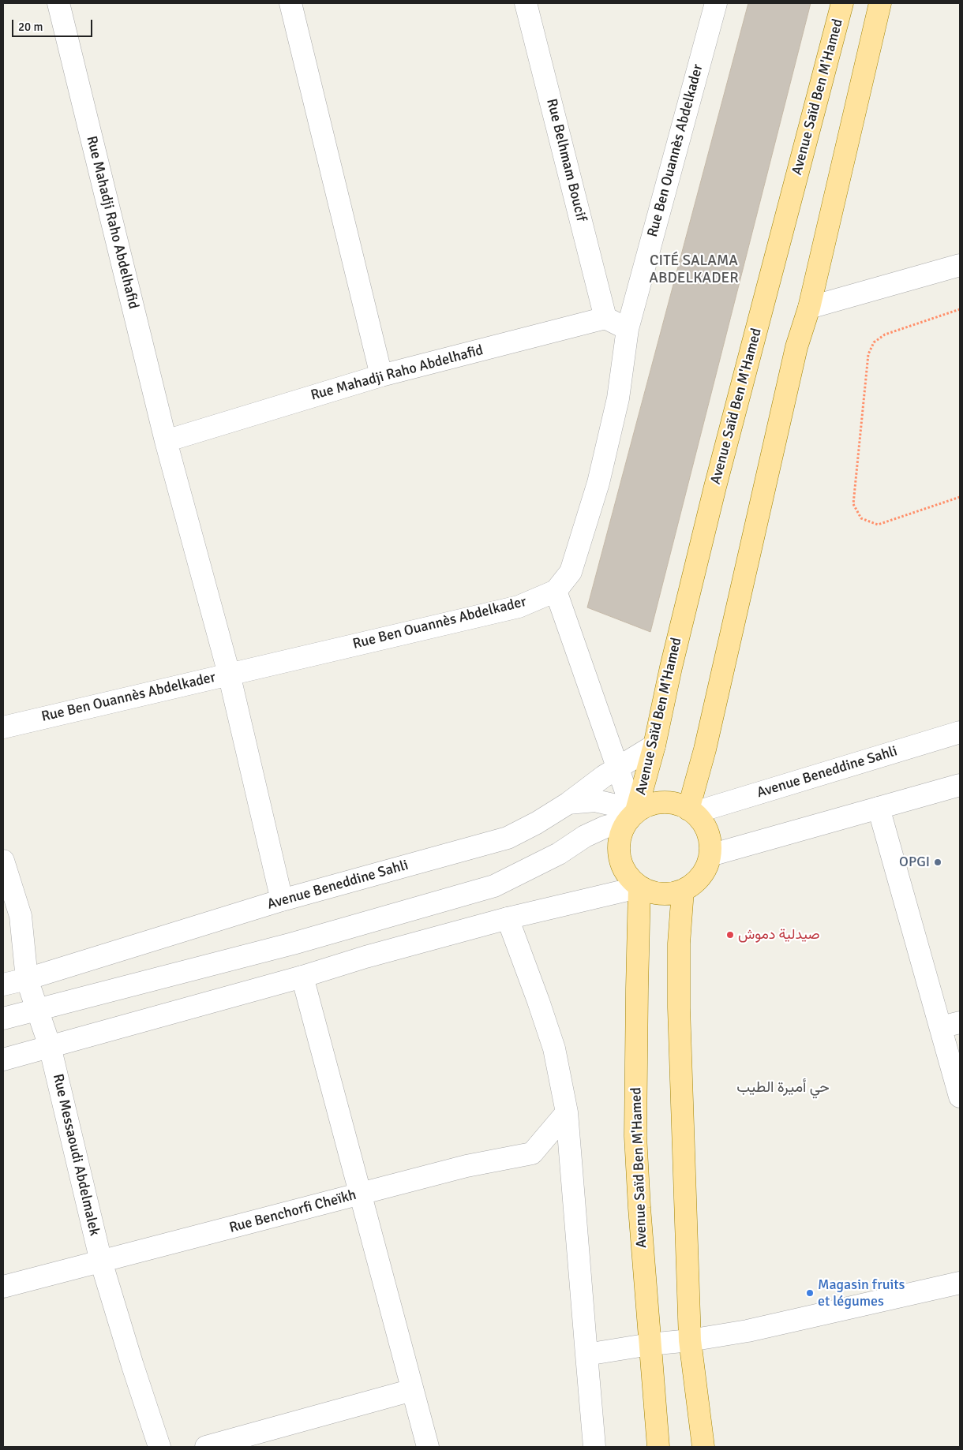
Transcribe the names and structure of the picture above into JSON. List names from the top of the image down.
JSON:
{
  "streets": {
    "main road": ["Avenue Saïd Ben M'Hamed"],
    "street": [
      "Rue Ben Ouannès Abdelkader",
      "Rue Belhmam Boucif",
      "Rue Mahadji Raho Abdelhafid",
      "Avenue Beneddine Sahli",
      "Rue Messaoudi Abdelmalek",
      "Rue Benchorfi Cheïkh"
    ]
  },
  "crossings": [
    ["Avenue Saïd Ben M'Hamed", "Avenue Beneddine Sahli"],
    ["Rue Ben Ouannès Abdelkader", "Rue Mahadji Raho Abdelhafid"],
    ["Rue Belhmam Boucif", "Rue Mahadji Raho Abdelhafid"],
    ["Rue Mahadji Raho Abdelhafid", "Avenue Beneddine Sahli"],
    ["Avenue Beneddine Sahli", "Rue Messaoudi Abdelmalek"],
    ["Rue Messaoudi Abdelmalek", "Rue Benchorfi Cheïkh"]
  ],
  "districts": ["CITÉ SALAMA ABDELKADER", "حي أميرة الطيب"],
  "places": ["OPGI", "صيدلية دموش", "Magasin fruits et légumes"],
  "scale_bar": "20 m"
}
